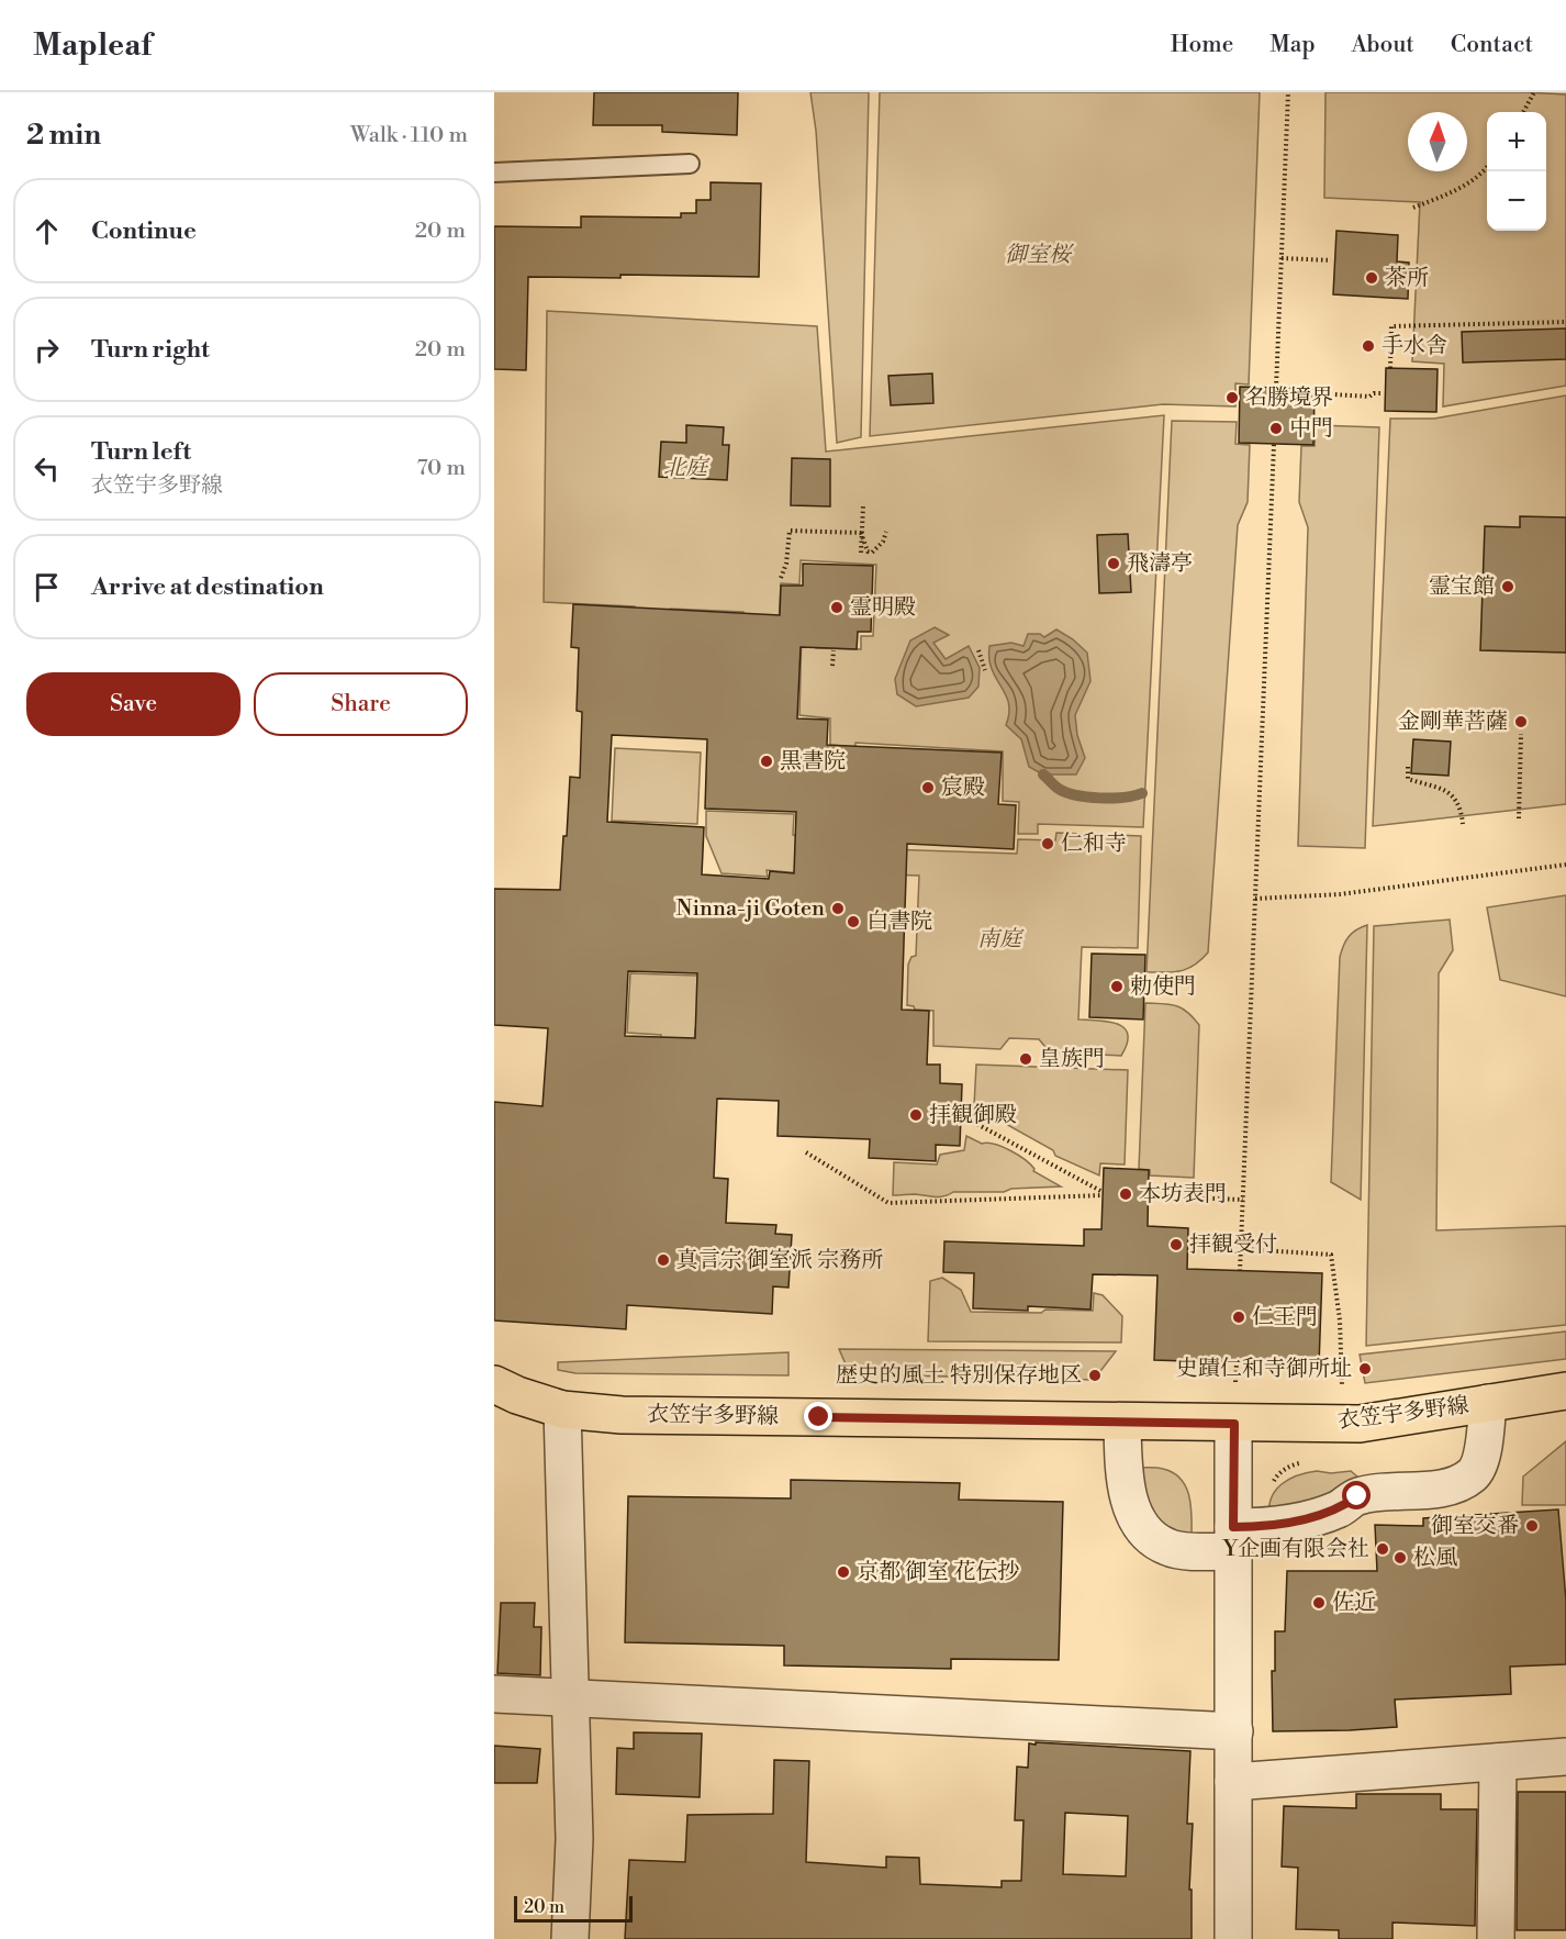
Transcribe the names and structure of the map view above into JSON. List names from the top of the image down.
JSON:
{
  "streets": {
    "main road": ["衣笠宇多野線"]
  },
  "parks": ["御室桜", "北庭", "南庭"],
  "places": [
    "茶所",
    "手水舎",
    "名勝境界",
    "中門",
    "飛濤亭",
    "霊宝館",
    "霊明殿",
    "金剛華菩薩",
    "黒書院",
    "宸殿",
    "仁和寺",
    "Ninna-ji Goten",
    "白書院",
    "勅使門",
    "皇族門",
    "拝観御殿",
    "本坊表門",
    "拝観受付",
    "真言宗 御室派 宗務所",
    "仁王門",
    "史蹟仁和寺御所址",
    "歴史的風土 特別保存地区",
    "御室交番",
    "Y企画有限会社",
    "松風",
    "京都 御室 花伝抄",
    "佐近"
  ],
  "scale_bar": "20 m",
  "north": "top",
  "page": {
    "header": "Mapleaf",
    "nav": [
      "Home",
      "Map",
      "About",
      "Contact"
    ],
    "heading": ["2 min", "Walk · 110 m"],
    "map_buttons": ["+", "−"],
    "list": [
      ["Continue", "20 m"],
      ["Turn right", "20 m"],
      ["Turn left", "衣笠宇多野線", "70 m"],
      "Arrive at destination"
    ],
    "buttons": ["Save", "Share"],
    "scale": "20 m"
  }
}
